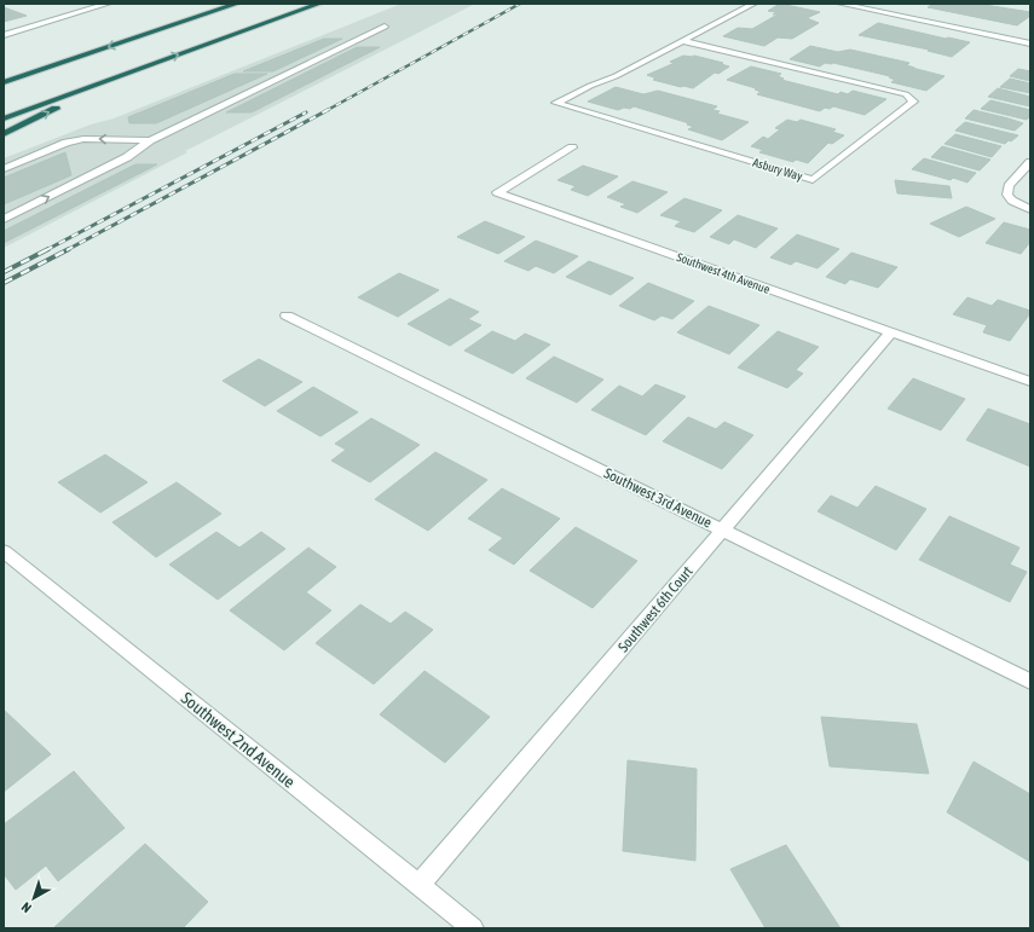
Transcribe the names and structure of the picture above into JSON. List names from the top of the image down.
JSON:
{
  "streets": {
    "street": [
      "Asbury Way",
      "Southwest 4th Avenue",
      "Southwest 3rd Avenue",
      "Southwest 6th Court",
      "Southwest 2nd Avenue"
    ]
  },
  "crossings": [
    ["Southwest 4th Avenue", "Southwest 6th Court"],
    ["Southwest 3rd Avenue", "Southwest 6th Court"],
    ["Southwest 6th Court", "Southwest 2nd Avenue"]
  ],
  "north": "bottom left"
}
